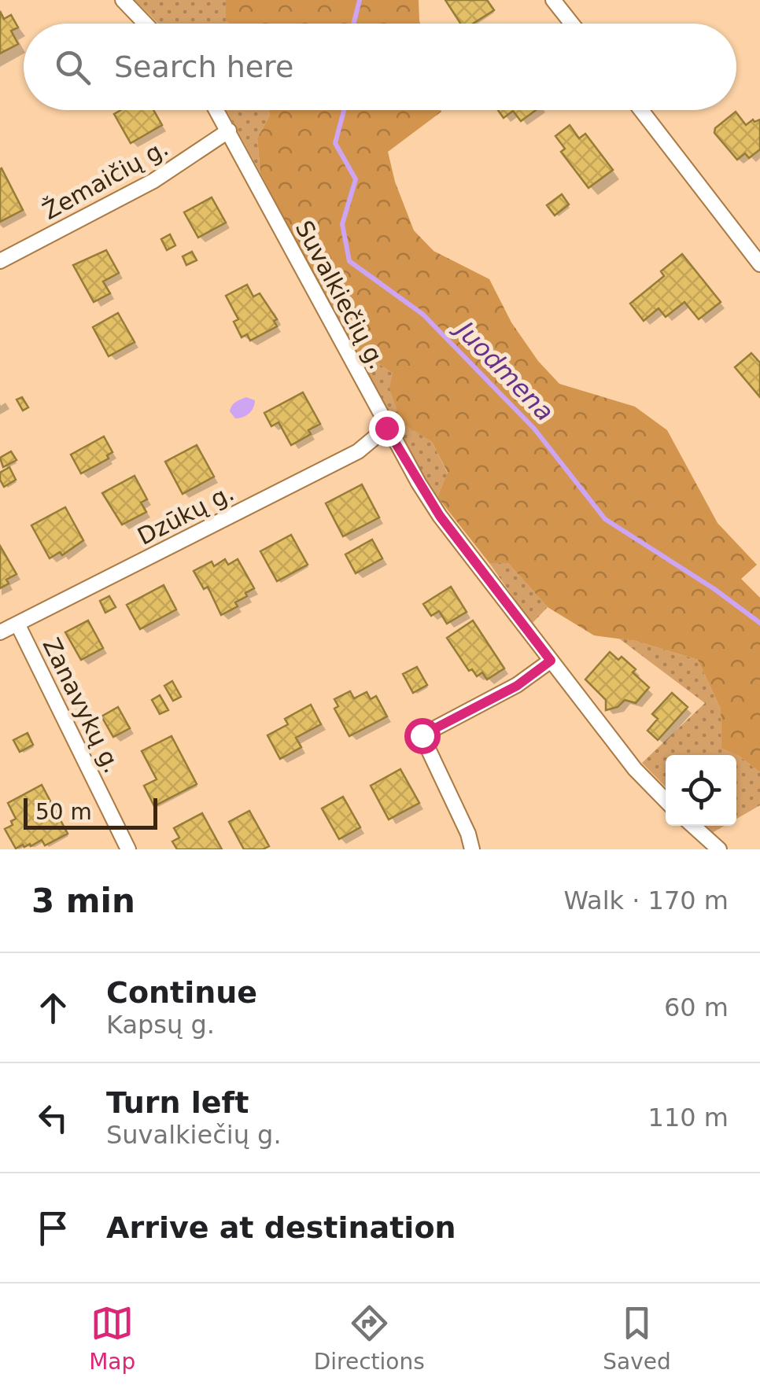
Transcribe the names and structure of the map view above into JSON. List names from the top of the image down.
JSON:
{
  "streets": {
    "street": [
      "Žemaičių g.",
      "Suvalkiečių g.",
      "Dzūkų g.",
      "Zanavykų g."
    ]
  },
  "crossings": [
    ["Žemaičių g.", "Suvalkiečių g."],
    ["Suvalkiečių g.", "Dzūkų g."],
    ["Dzūkų g.", "Zanavykų g."]
  ],
  "water": ["Juodmena"],
  "scale_bar": "50 m",
  "page": {
    "search": "Search here",
    "scale": "50 m",
    "heading": ["3 min", "Walk · 170 m"],
    "list": [
      ["Continue", "Kapsų g.", "60 m"],
      ["Turn left", "Suvalkiečių g.", "110 m"],
      "Arrive at destination"
    ],
    "nav": ["Map", "Directions", "Saved"]
  }
}
